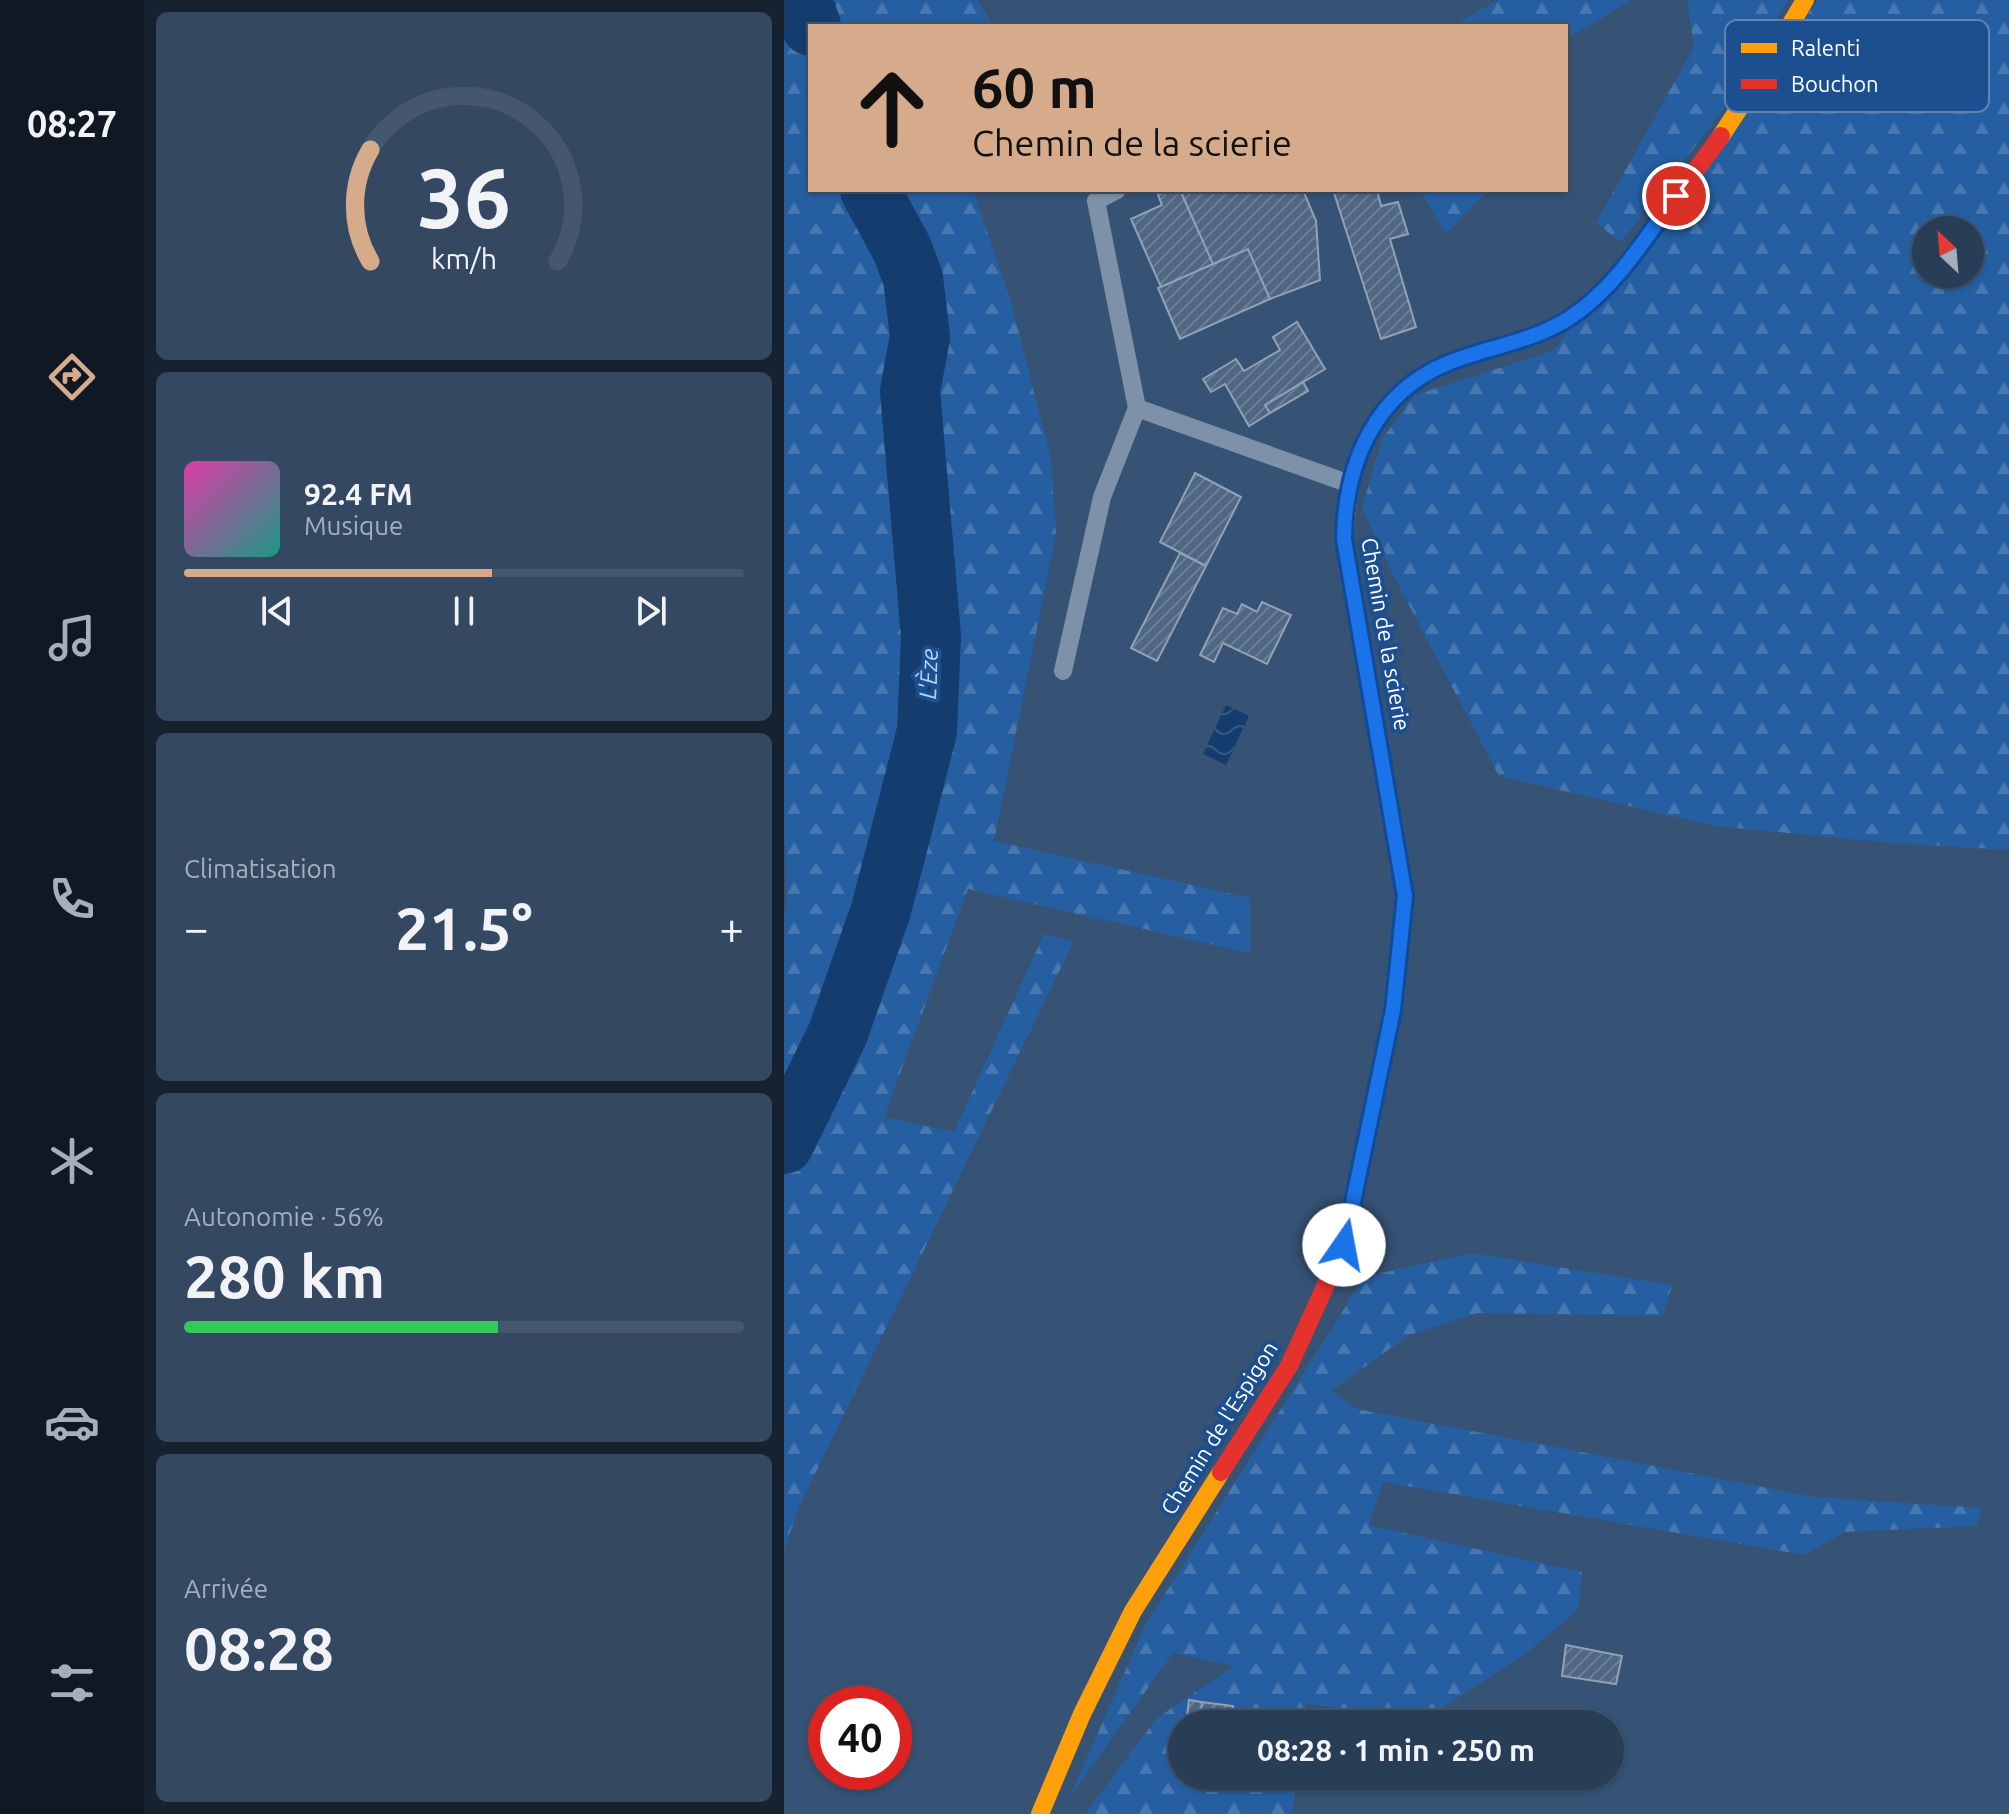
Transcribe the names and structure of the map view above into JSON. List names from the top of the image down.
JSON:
{
  "streets": {
    "street": ["Chemin de la scierie", "Chemin de l'Espigon"]
  },
  "crossings": [
    ["Chemin de la scierie", "Chemin de l'Espigon"]
  ],
  "water": ["L'Èze"],
  "legend": ["Ralenti", "Bouchon"],
  "north": "top left",
  "page": {
    "tabs": "08:27",
    "turn": ["60 m", "Chemin de la scierie"],
    "song": ["92.4 FM", "Musique"],
    "tile": [
      "Climatisation",
      ["Autonomie · 56%", "280 km"],
      ["Arrivée", "08:28"]
    ],
    "heat": ["−", "21.5°", "+"],
    "limit": "40",
    "trip": "08:28 · 1 min · 250 m",
    "gauge": ["36", "km/h"]
  }
}
